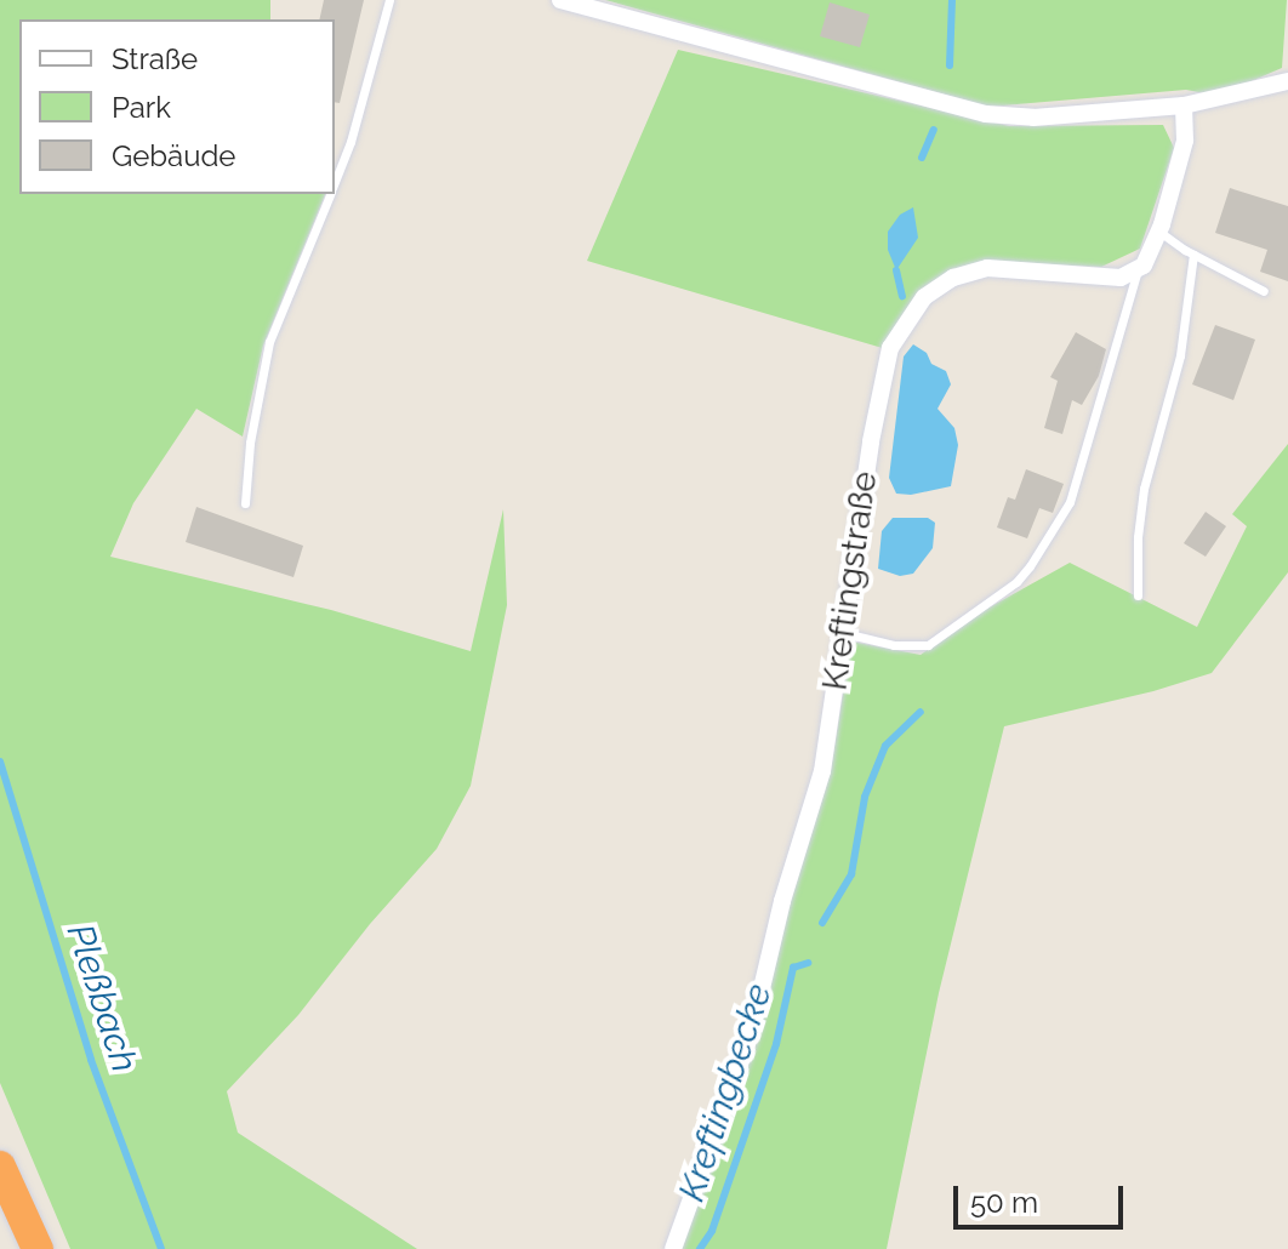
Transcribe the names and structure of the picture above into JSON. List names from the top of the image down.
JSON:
{
  "streets": {
    "street": ["Kreftingstraße"]
  },
  "water": ["Pleßbach", "Kreftingbecke"],
  "legend": ["Straße", "Park", "Gebäude"],
  "scale_bar": "50 m"
}
